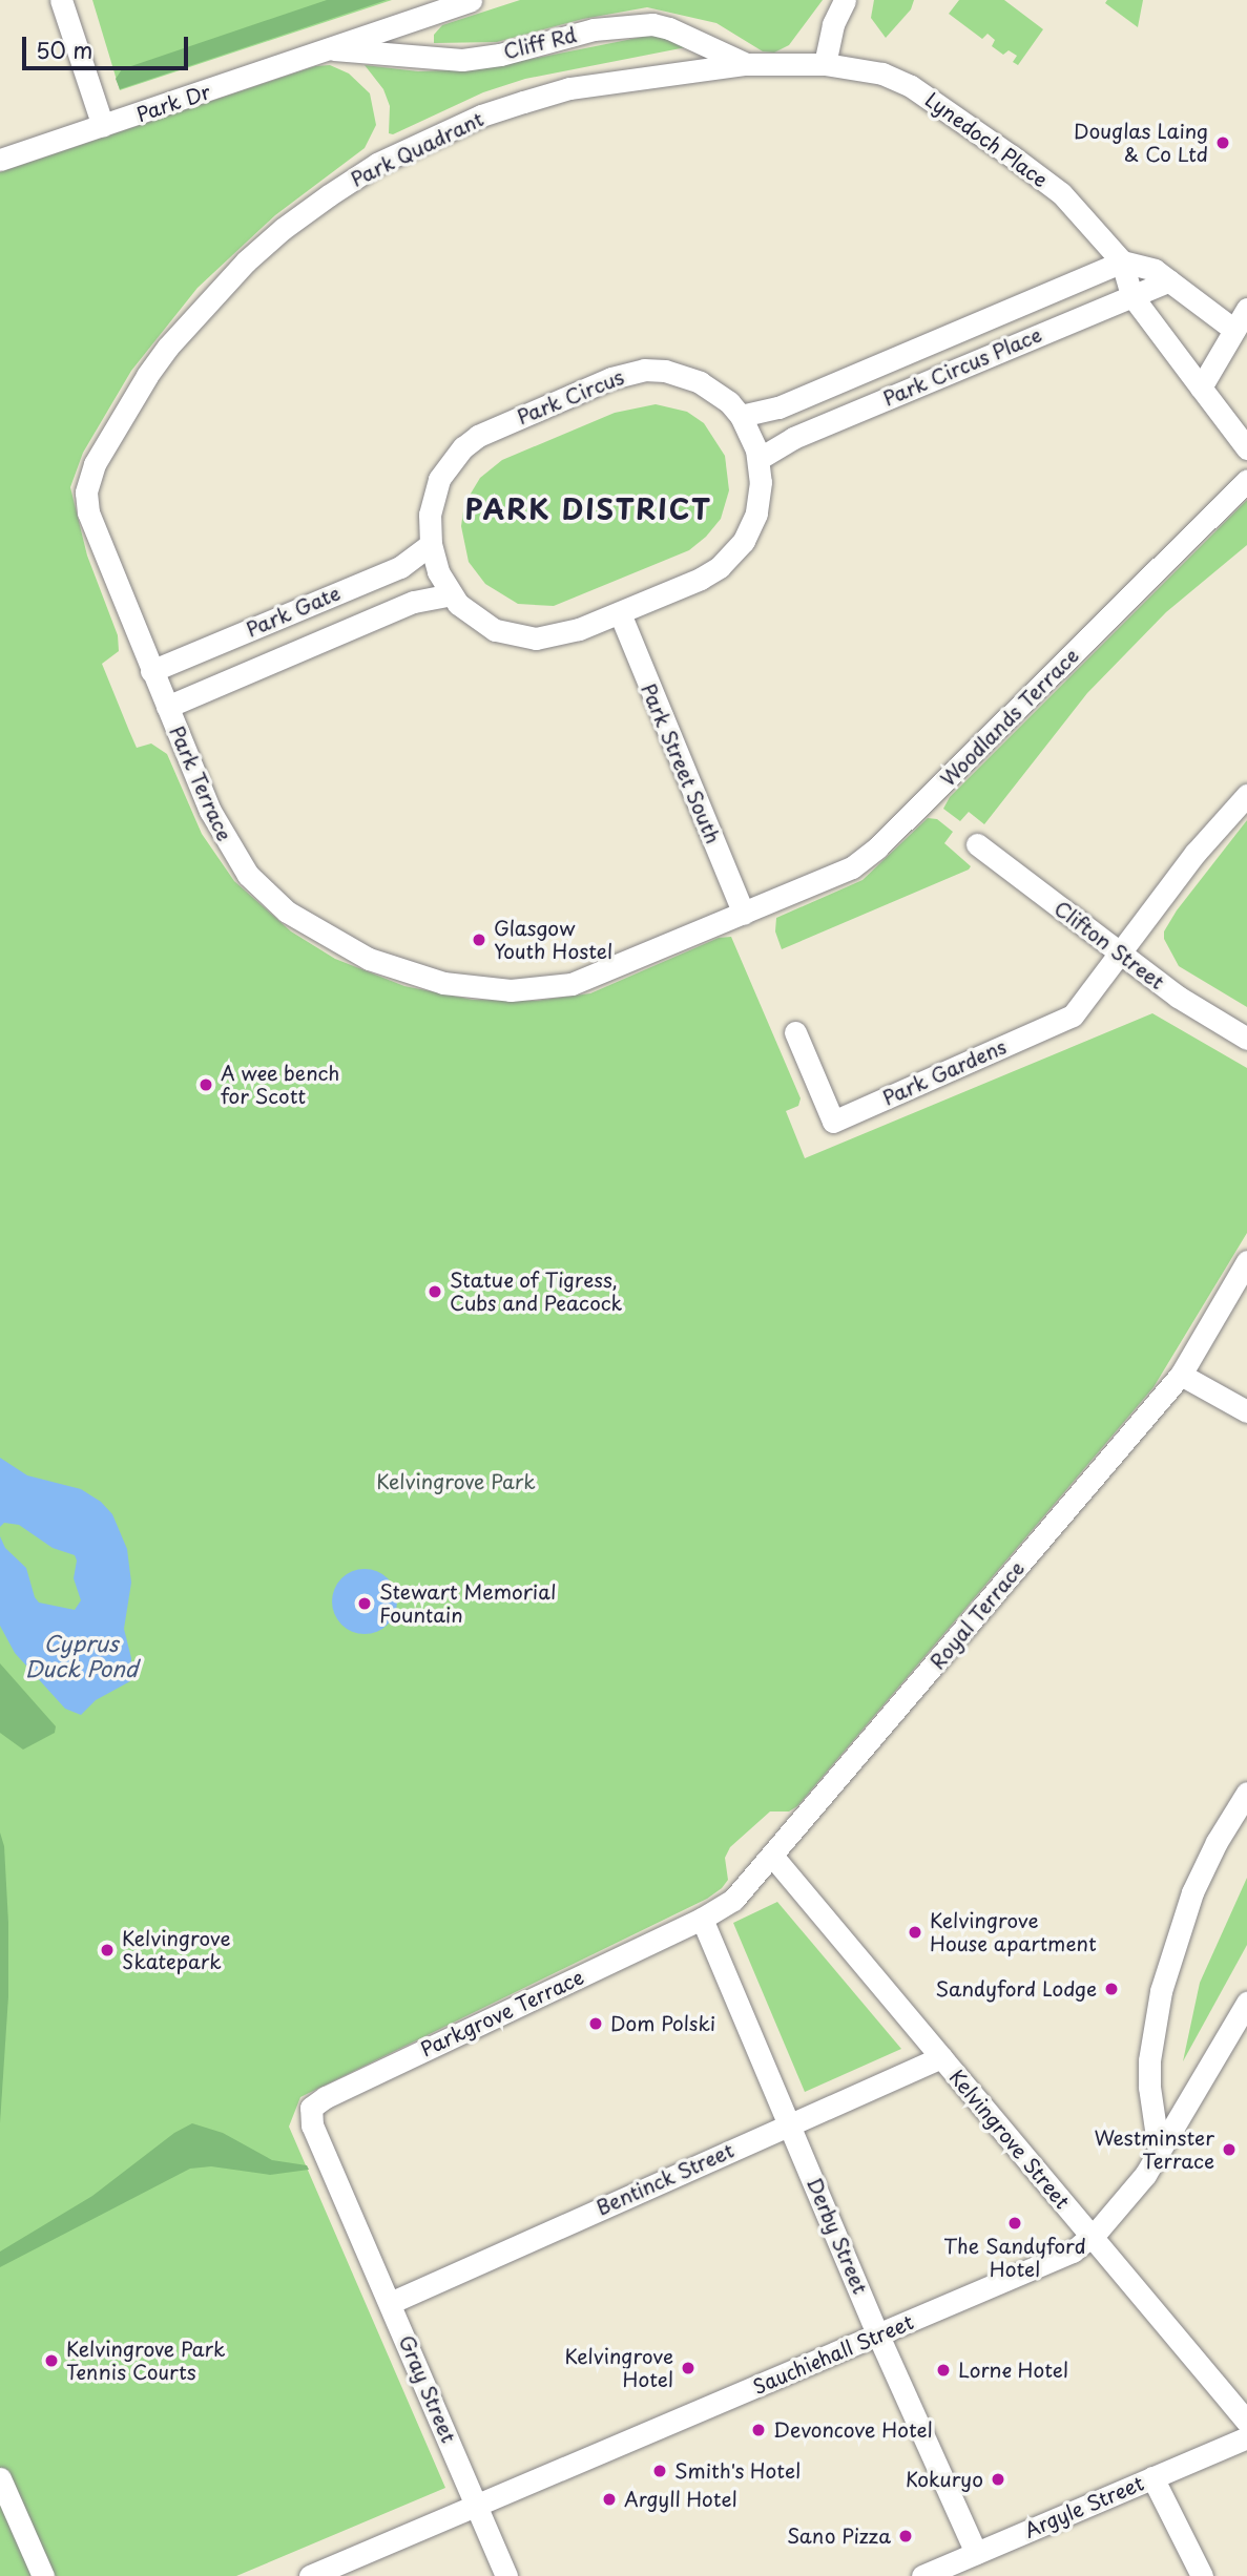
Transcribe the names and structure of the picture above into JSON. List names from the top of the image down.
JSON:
{
  "streets": {
    "street": [
      "Cliff Rd",
      "Park Dr",
      "Lynedoch Place",
      "Park Quadrant",
      "Park Circus Place",
      "Park Circus",
      "Park Gate",
      "Woodlands Terrace",
      "Park Street South",
      "Park Terrace",
      "Clifton Street",
      "Park Gardens",
      "Royal Terrace",
      "Parkgrove Terrace",
      "Kelvingrove Street",
      "Bentinck Street",
      "Derby Street",
      "Sauchiehall Street",
      "Gray Street",
      "Argyle Street"
    ]
  },
  "crossings": [
    ["Cliff Rd", "Park Dr"],
    ["Cliff Rd", "Park Quadrant"],
    ["Lynedoch Place", "Park Quadrant"],
    ["Lynedoch Place", "Park Circus Place"],
    ["Park Quadrant", "Park Terrace"],
    ["Park Circus Place", "Park Circus"],
    ["Park Circus", "Park Gate"],
    ["Park Circus", "Park Street South"],
    ["Park Gate", "Park Terrace"],
    ["Woodlands Terrace", "Park Street South"],
    ["Woodlands Terrace", "Park Terrace"],
    ["Park Street South", "Park Terrace"],
    ["Clifton Street", "Park Gardens"],
    ["Royal Terrace", "Parkgrove Terrace"],
    ["Royal Terrace", "Kelvingrove Street"],
    ["Parkgrove Terrace", "Kelvingrove Street"],
    ["Parkgrove Terrace", "Derby Street"],
    ["Parkgrove Terrace", "Gray Street"],
    ["Kelvingrove Street", "Bentinck Street"],
    ["Kelvingrove Street", "Sauchiehall Street"],
    ["Bentinck Street", "Derby Street"],
    ["Bentinck Street", "Gray Street"],
    ["Derby Street", "Sauchiehall Street"],
    ["Derby Street", "Argyle Street"],
    ["Sauchiehall Street", "Gray Street"]
  ],
  "districts": ["PARK DISTRICT"],
  "water": ["Cyprus Duck Pond"],
  "parks": ["Kelvingrove Park"],
  "places": [
    "Douglas Laing & Co Ltd",
    "Glasgow Youth Hostel",
    "A wee bench for Scott",
    "Statue of Tigress, Cubs and Peacock",
    "Stewart Memorial Fountain",
    "Kelvingrove House apartment",
    "Kelvingrove Skatepark",
    "Sandyford Lodge",
    "Dom Polski",
    "Westminster Terrace",
    "The Sandyford Hotel",
    "Kelvingrove Park Tennis Courts",
    "Kelvingrove Hotel",
    "Lorne Hotel",
    "Devoncove Hotel",
    "Smith's Hotel",
    "Kokuryo",
    "Argyll Hotel",
    "Sano Pizza"
  ],
  "scale_bar": "50 m"
}
